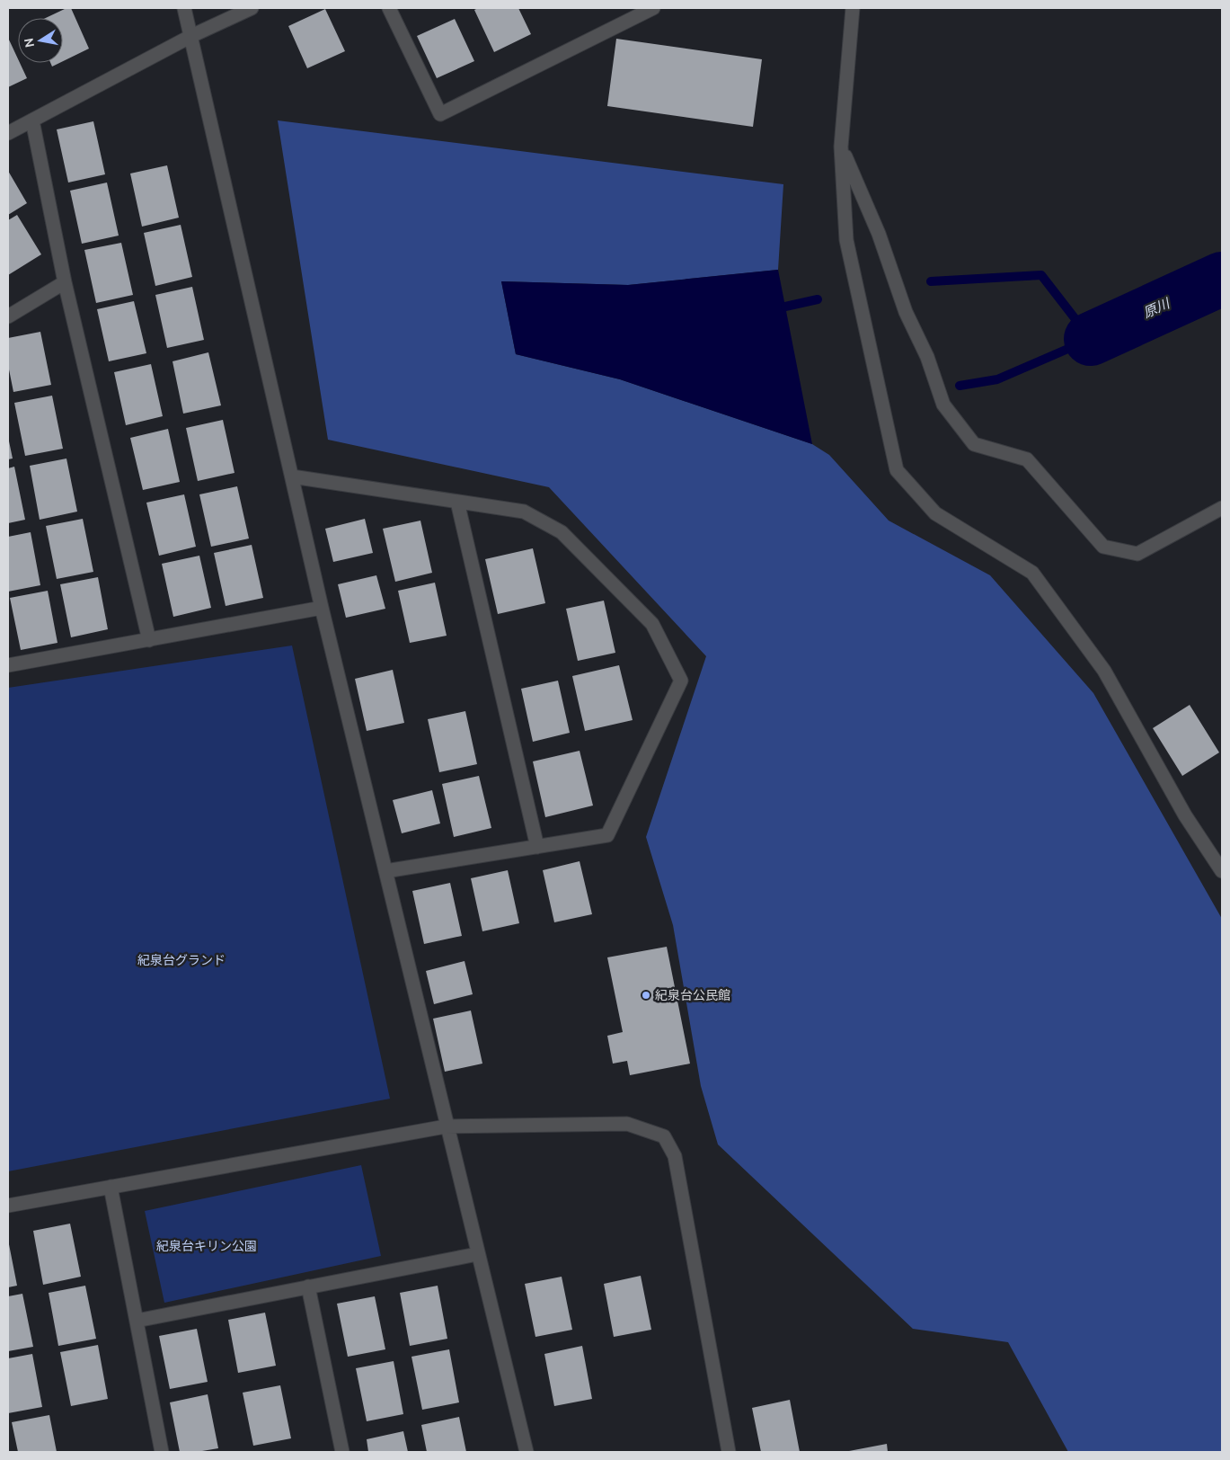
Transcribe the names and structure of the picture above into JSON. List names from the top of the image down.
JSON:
{
  "water": ["原川"],
  "parks": ["紀泉台グランド", "紀泉台キリン公園"],
  "places": ["紀泉台公民館"],
  "north": "left"
}
